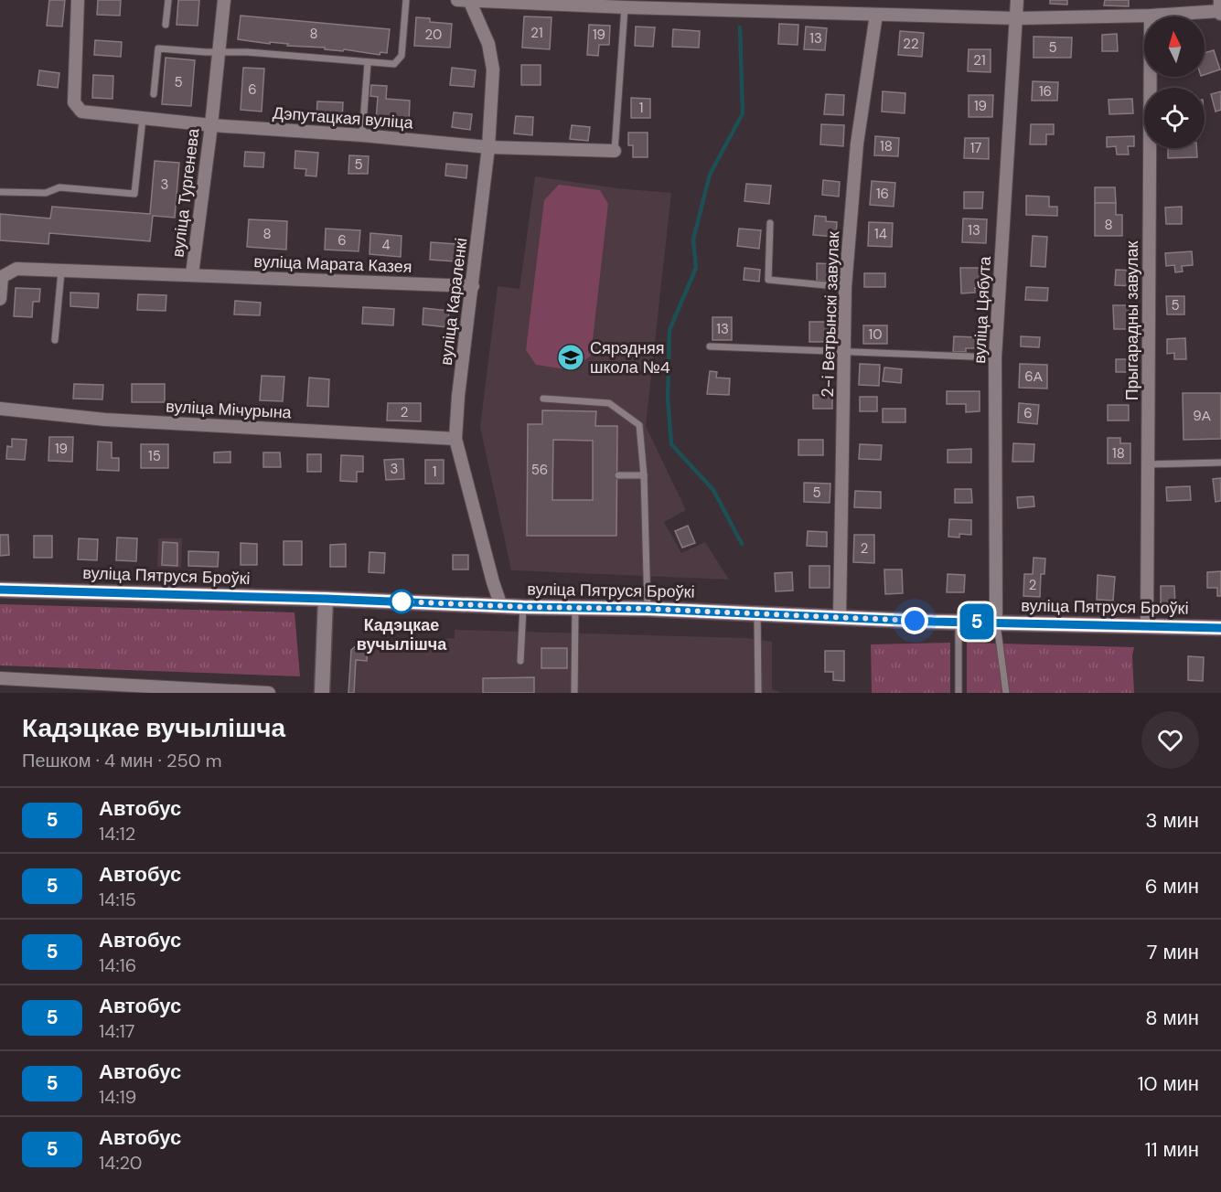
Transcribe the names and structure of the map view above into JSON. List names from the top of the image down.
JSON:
{
  "streets": {
    "main road": ["вуліца Пятруся Броўкі"],
    "street": [
      "Дэпутацкая вуліца",
      "вуліца Тургенева",
      "вуліца Марата Казея",
      "вуліца Караленкі",
      "вуліца Цябута",
      "2-і Ветрынскі завулак",
      "Прыгарадны завулак",
      "вуліца Мічурына"
    ]
  },
  "crossings": [
    ["Дэпутацкая вуліца", "вуліца Тургенева"],
    ["Дэпутацкая вуліца", "вуліца Караленкі"],
    ["вуліца Тургенева", "вуліца Марата Казея"],
    ["вуліца Марата Казея", "вуліца Караленкі"],
    ["вуліца Караленкі", "вуліца Мічурына"],
    ["вуліца Караленкі", "вуліца Пятруся Броўкі"],
    ["вуліца Цябута", "вуліца Пятруся Броўкі"],
    ["2-і Ветрынскі завулак", "вуліца Пятруся Броўкі"],
    ["Прыгарадны завулак", "вуліца Пятруся Броўкі"]
  ],
  "places": {
    "school or university": ["Сярэдняя школа №4"],
    "other": ["Кадэцкае вучылішча"]
  },
  "lines": ["bus line 5"],
  "house_numbers": [
    "21",
    "8",
    "20",
    "19",
    "13",
    "22",
    "5",
    "21",
    "5",
    "6",
    "16",
    "19",
    "1",
    "18",
    "17",
    "5",
    "3",
    "16",
    "8",
    "13",
    "8",
    "14",
    "6",
    "4",
    "5",
    "13",
    "10",
    "6А",
    "2",
    "6",
    "9А",
    "19",
    "18",
    "15",
    "3",
    "56",
    "1",
    "5",
    "2",
    "2"
  ],
  "north": "top",
  "page": {
    "on_map": "5",
    "heading": ["Кадэцкае вучылішча", "Пешком · 4 мин · 250 m"],
    "list": [
      {
        "mark": "5",
        "name": "Автобус",
        "note": "14:12",
        "value": "3 мин"
      },
      {
        "mark": "5",
        "name": "Автобус",
        "note": "14:15",
        "value": "6 мин"
      },
      {
        "mark": "5",
        "name": "Автобус",
        "note": "14:16",
        "value": "7 мин"
      },
      {
        "mark": "5",
        "name": "Автобус",
        "note": "14:17",
        "value": "8 мин"
      },
      {
        "mark": "5",
        "name": "Автобус",
        "note": "14:19",
        "value": "10 мин"
      },
      {
        "mark": "5",
        "name": "Автобус",
        "note": "14:20",
        "value": "11 мин"
      }
    ]
  }
}
